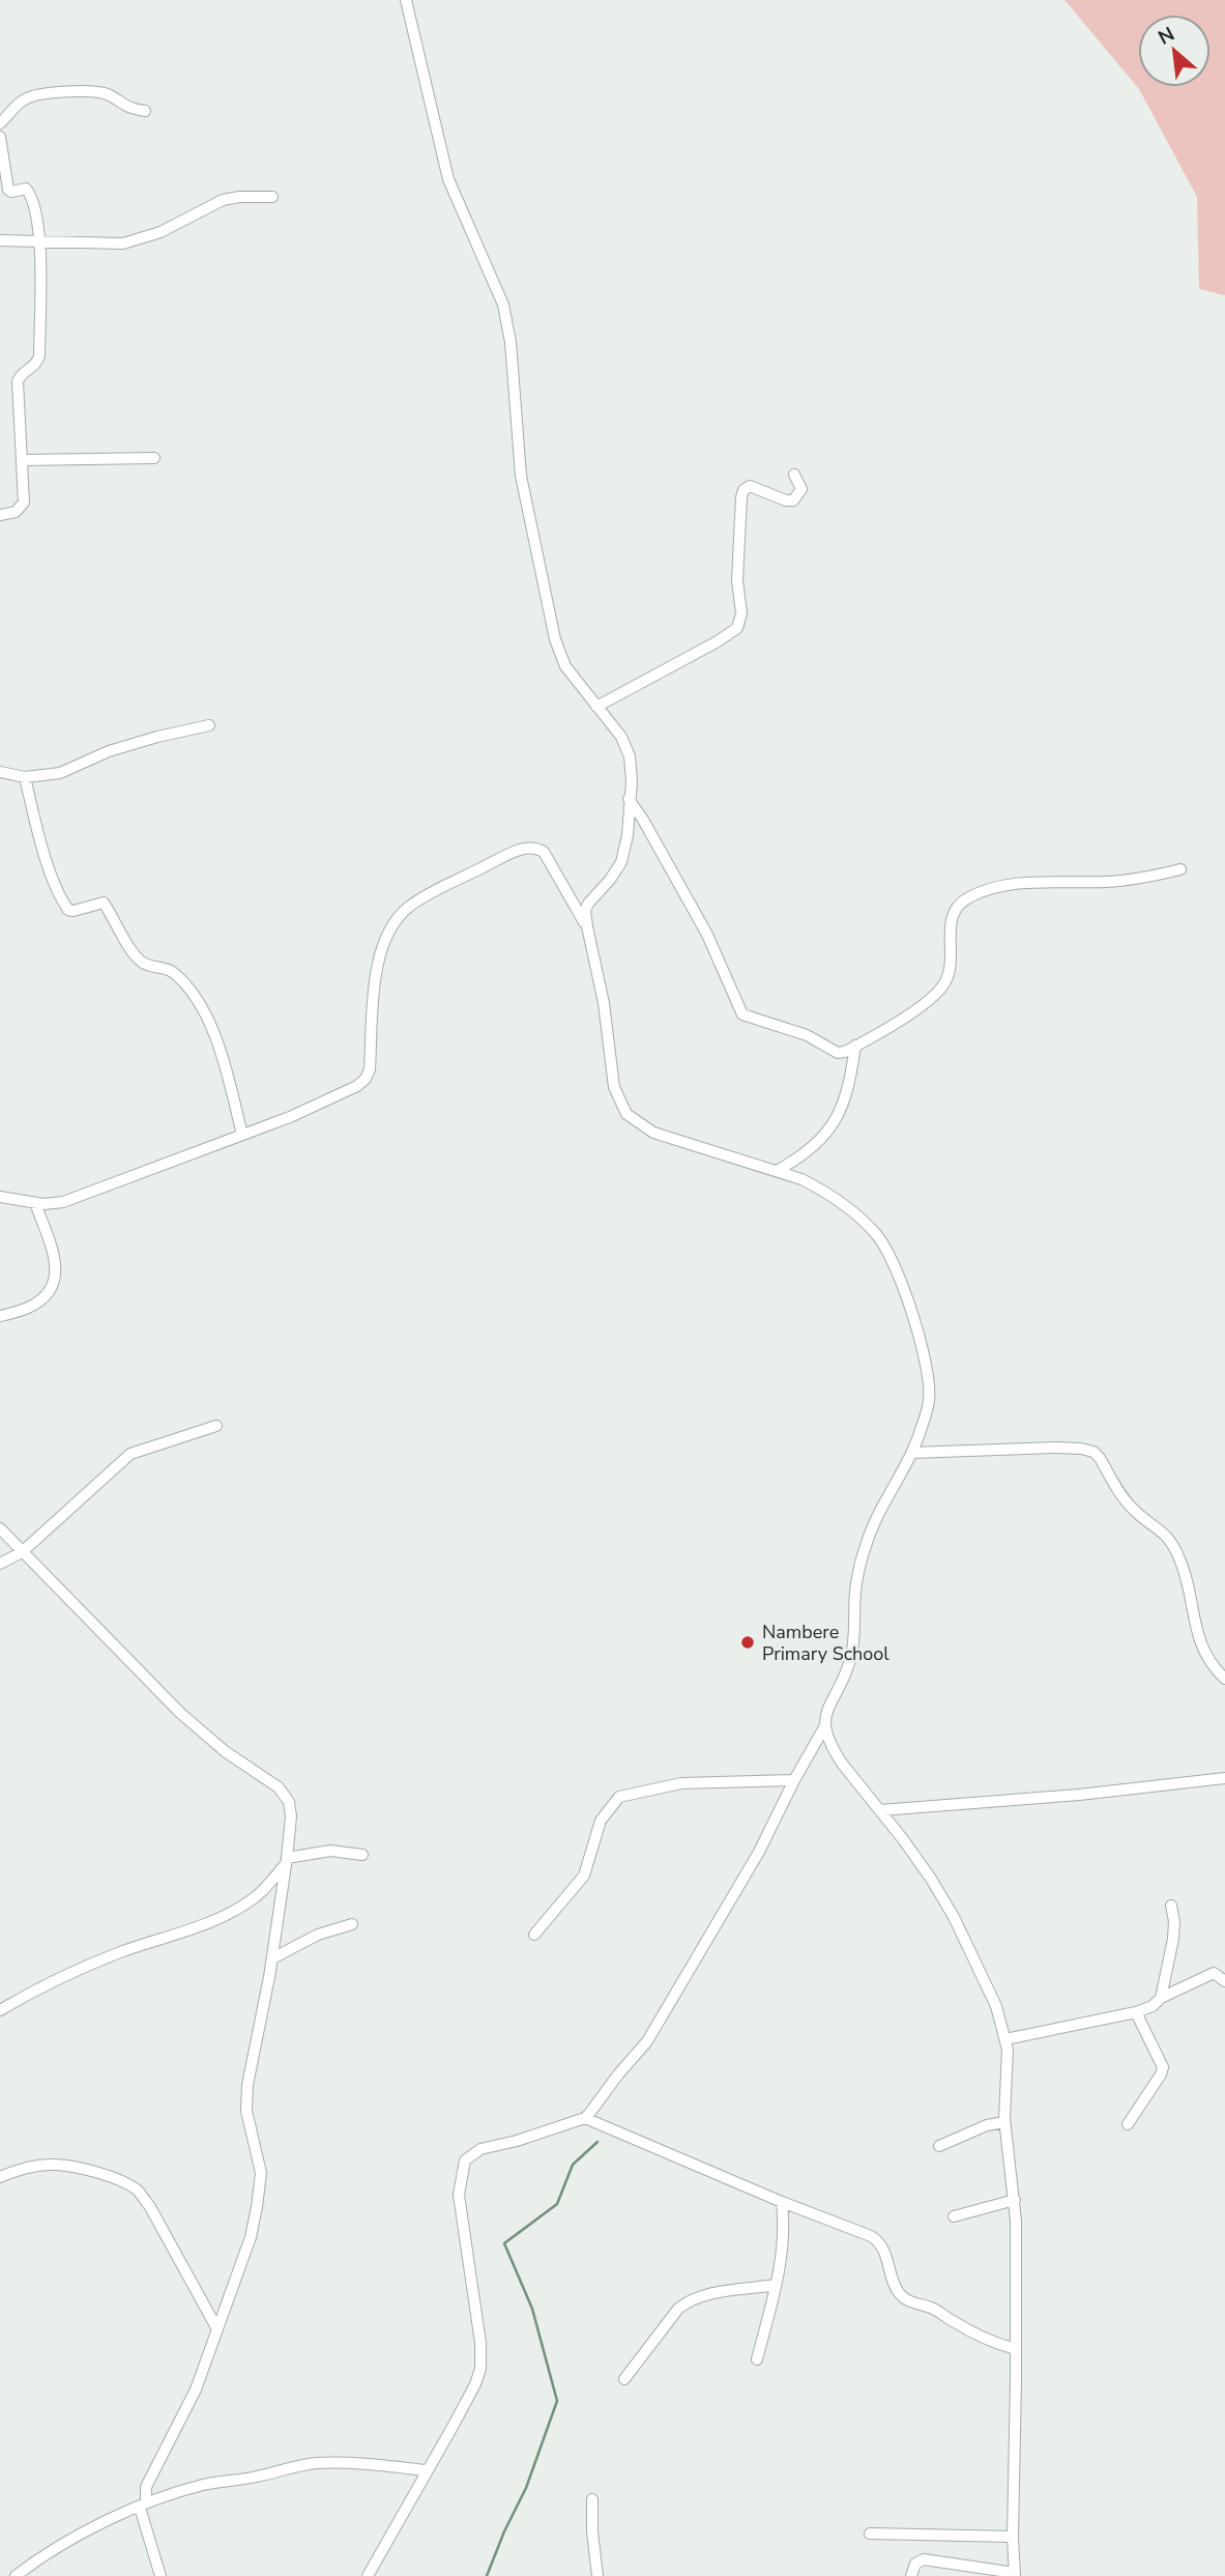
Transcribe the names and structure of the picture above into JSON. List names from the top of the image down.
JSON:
{
  "places": ["Nambere Primary School"],
  "north": "top left"
}
